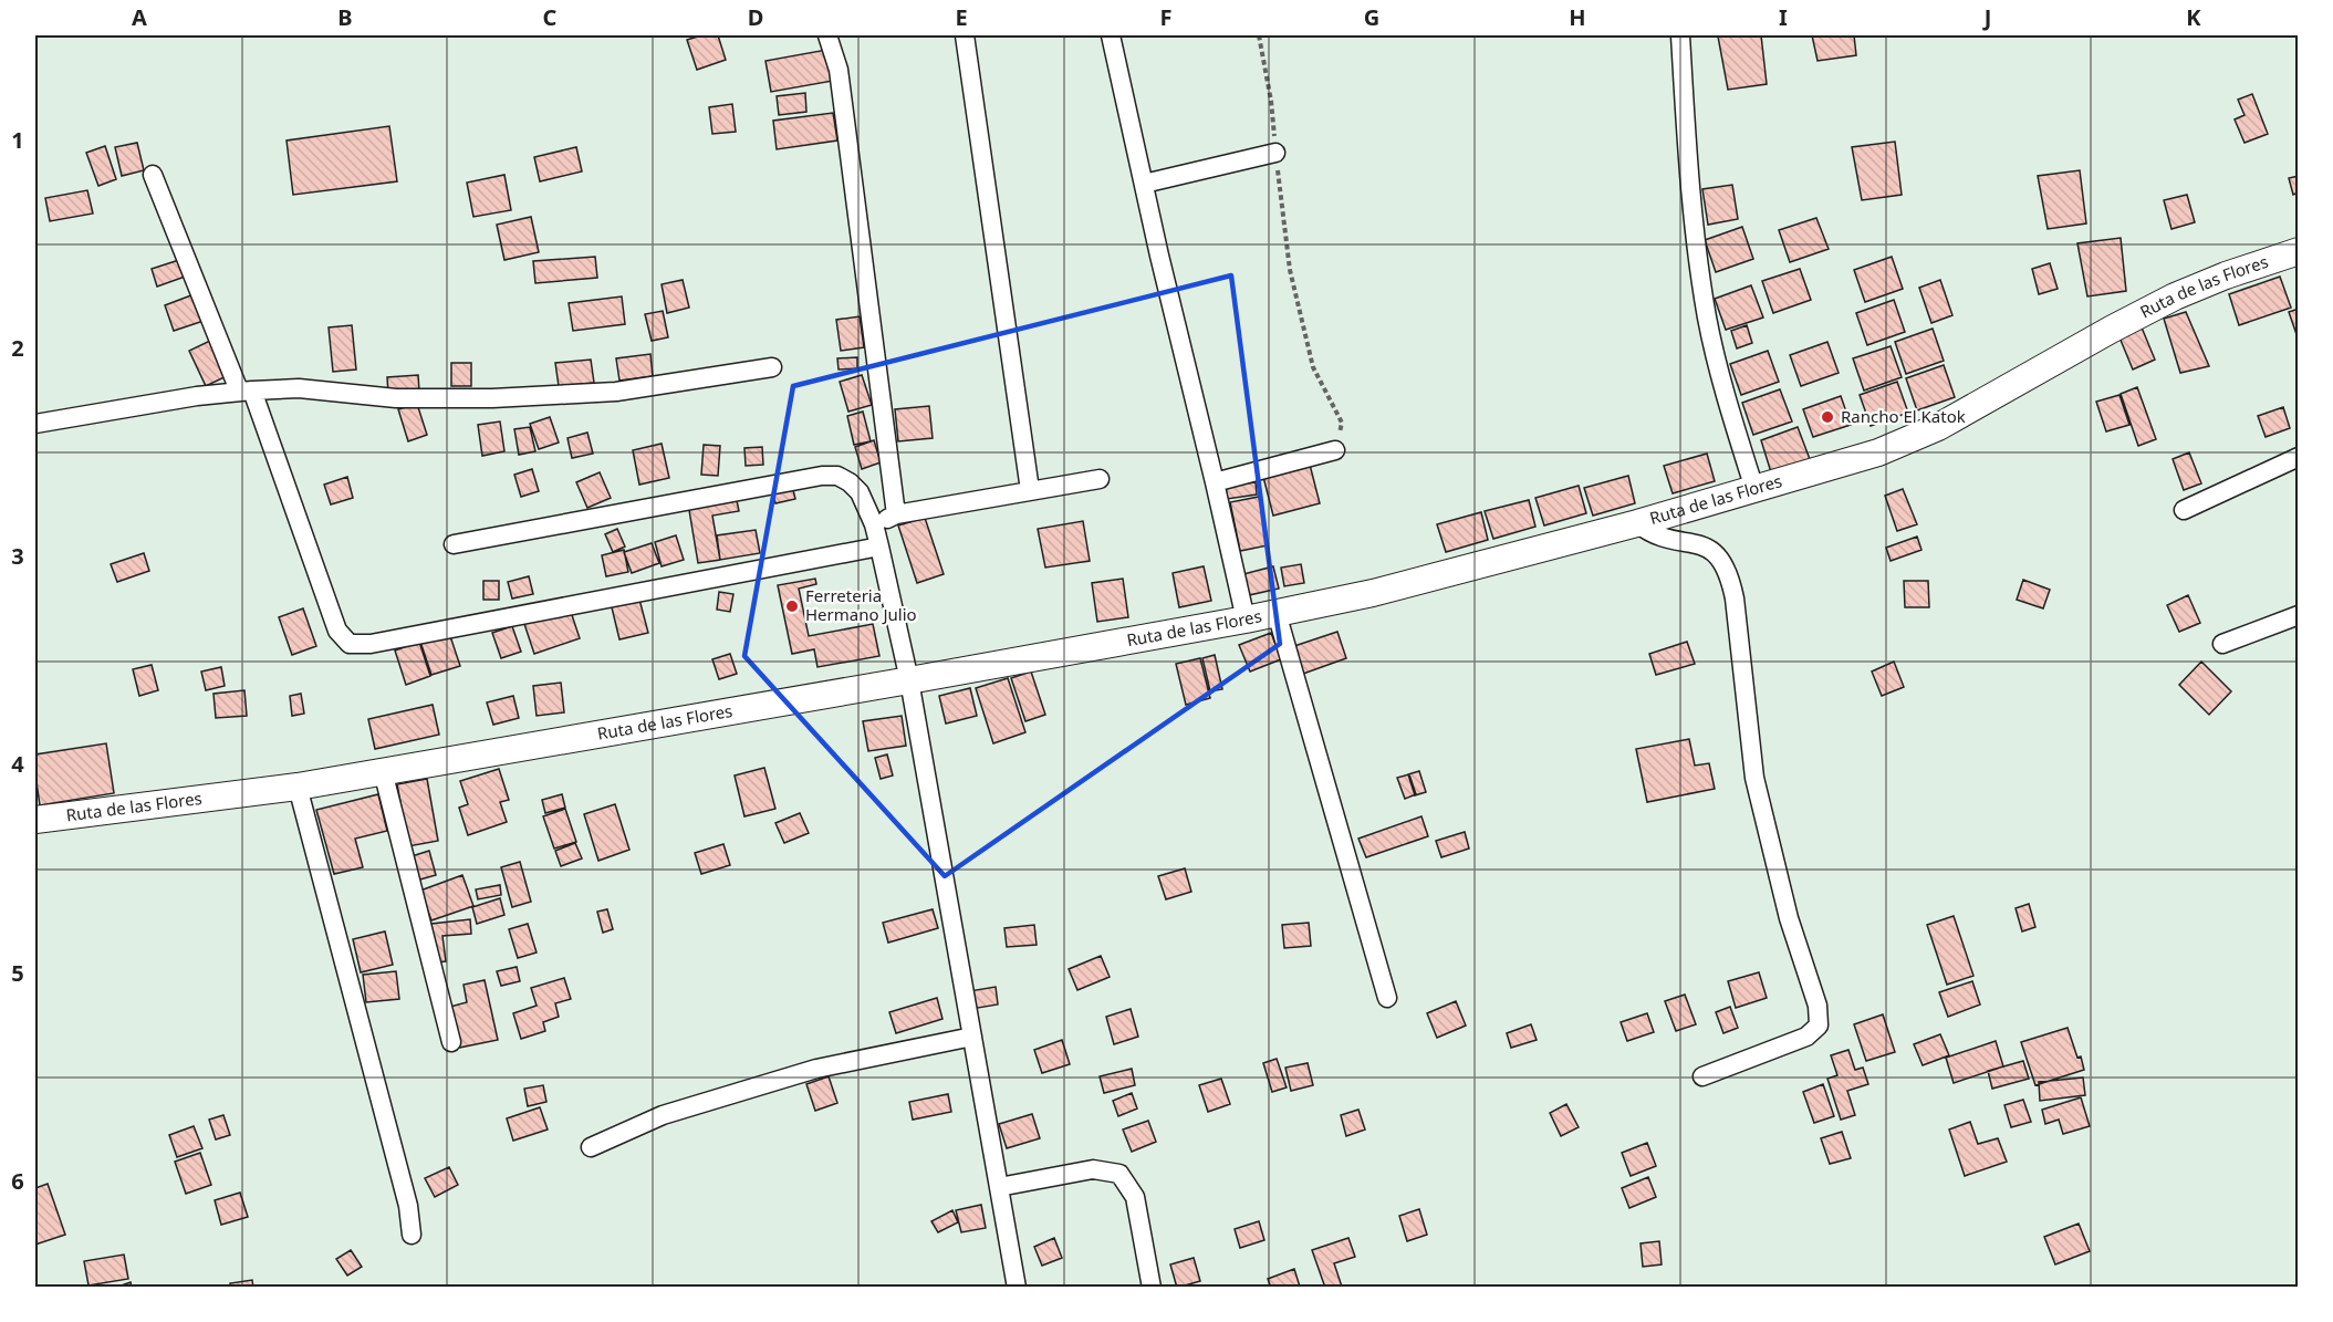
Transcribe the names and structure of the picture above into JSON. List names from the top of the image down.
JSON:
{
  "streets": {
    "main road": ["Ruta de las Flores"]
  },
  "places": ["Rancho El Katok", "Ferreteria Hermano Julio"],
  "grid": {
    "columns": [
      "A",
      "B",
      "C",
      "D",
      "E",
      "F",
      "G",
      "H",
      "I",
      "J",
      "K"
    ],
    "rows": [
      "1",
      "2",
      "3",
      "4",
      "5",
      "6"
    ]
  }
}
